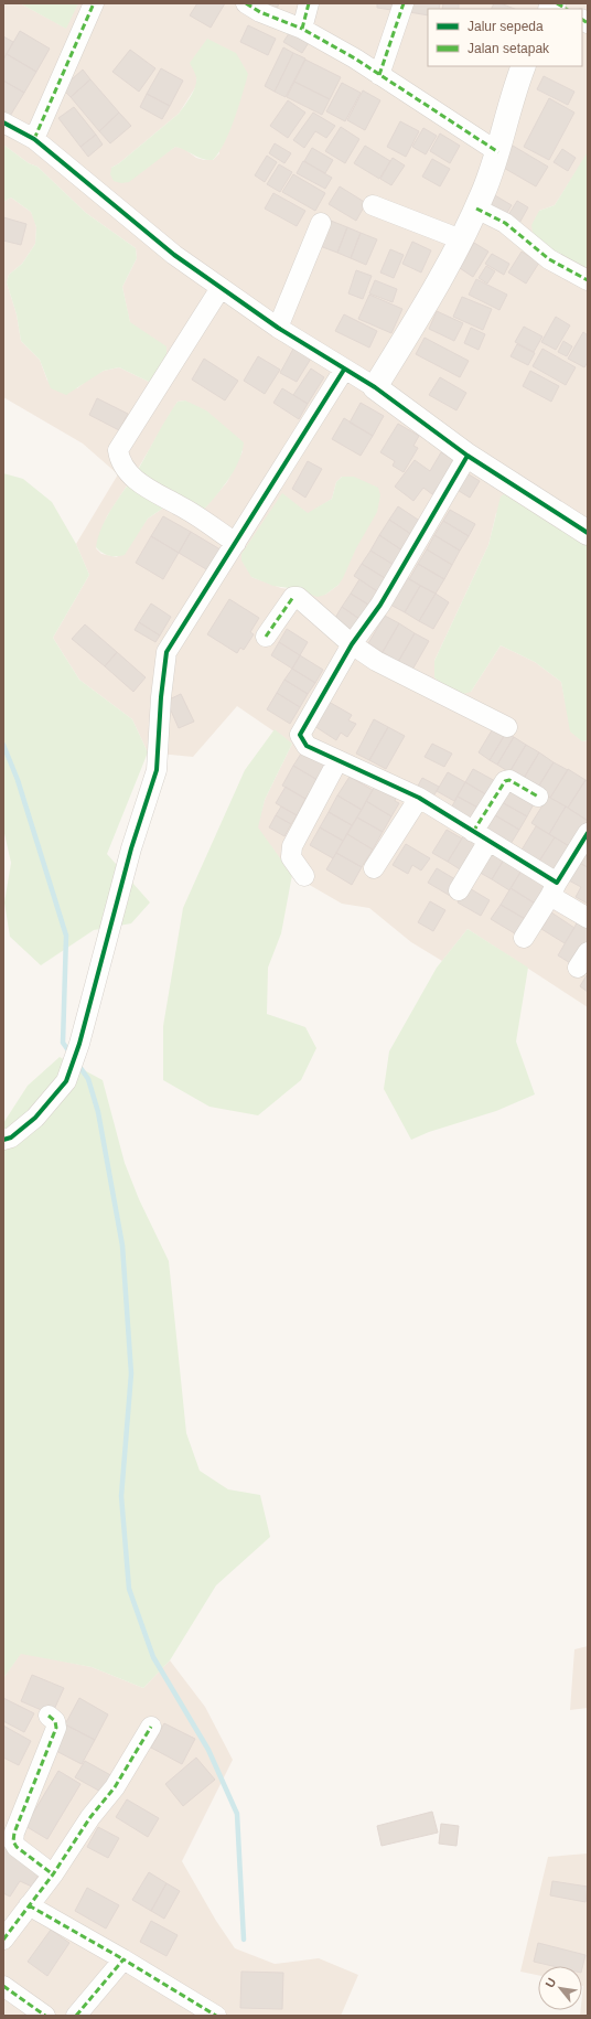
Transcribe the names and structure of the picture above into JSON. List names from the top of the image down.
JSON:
{
  "legend": ["Jalur sepeda", "Jalan setapak"],
  "north": "top left"
}
